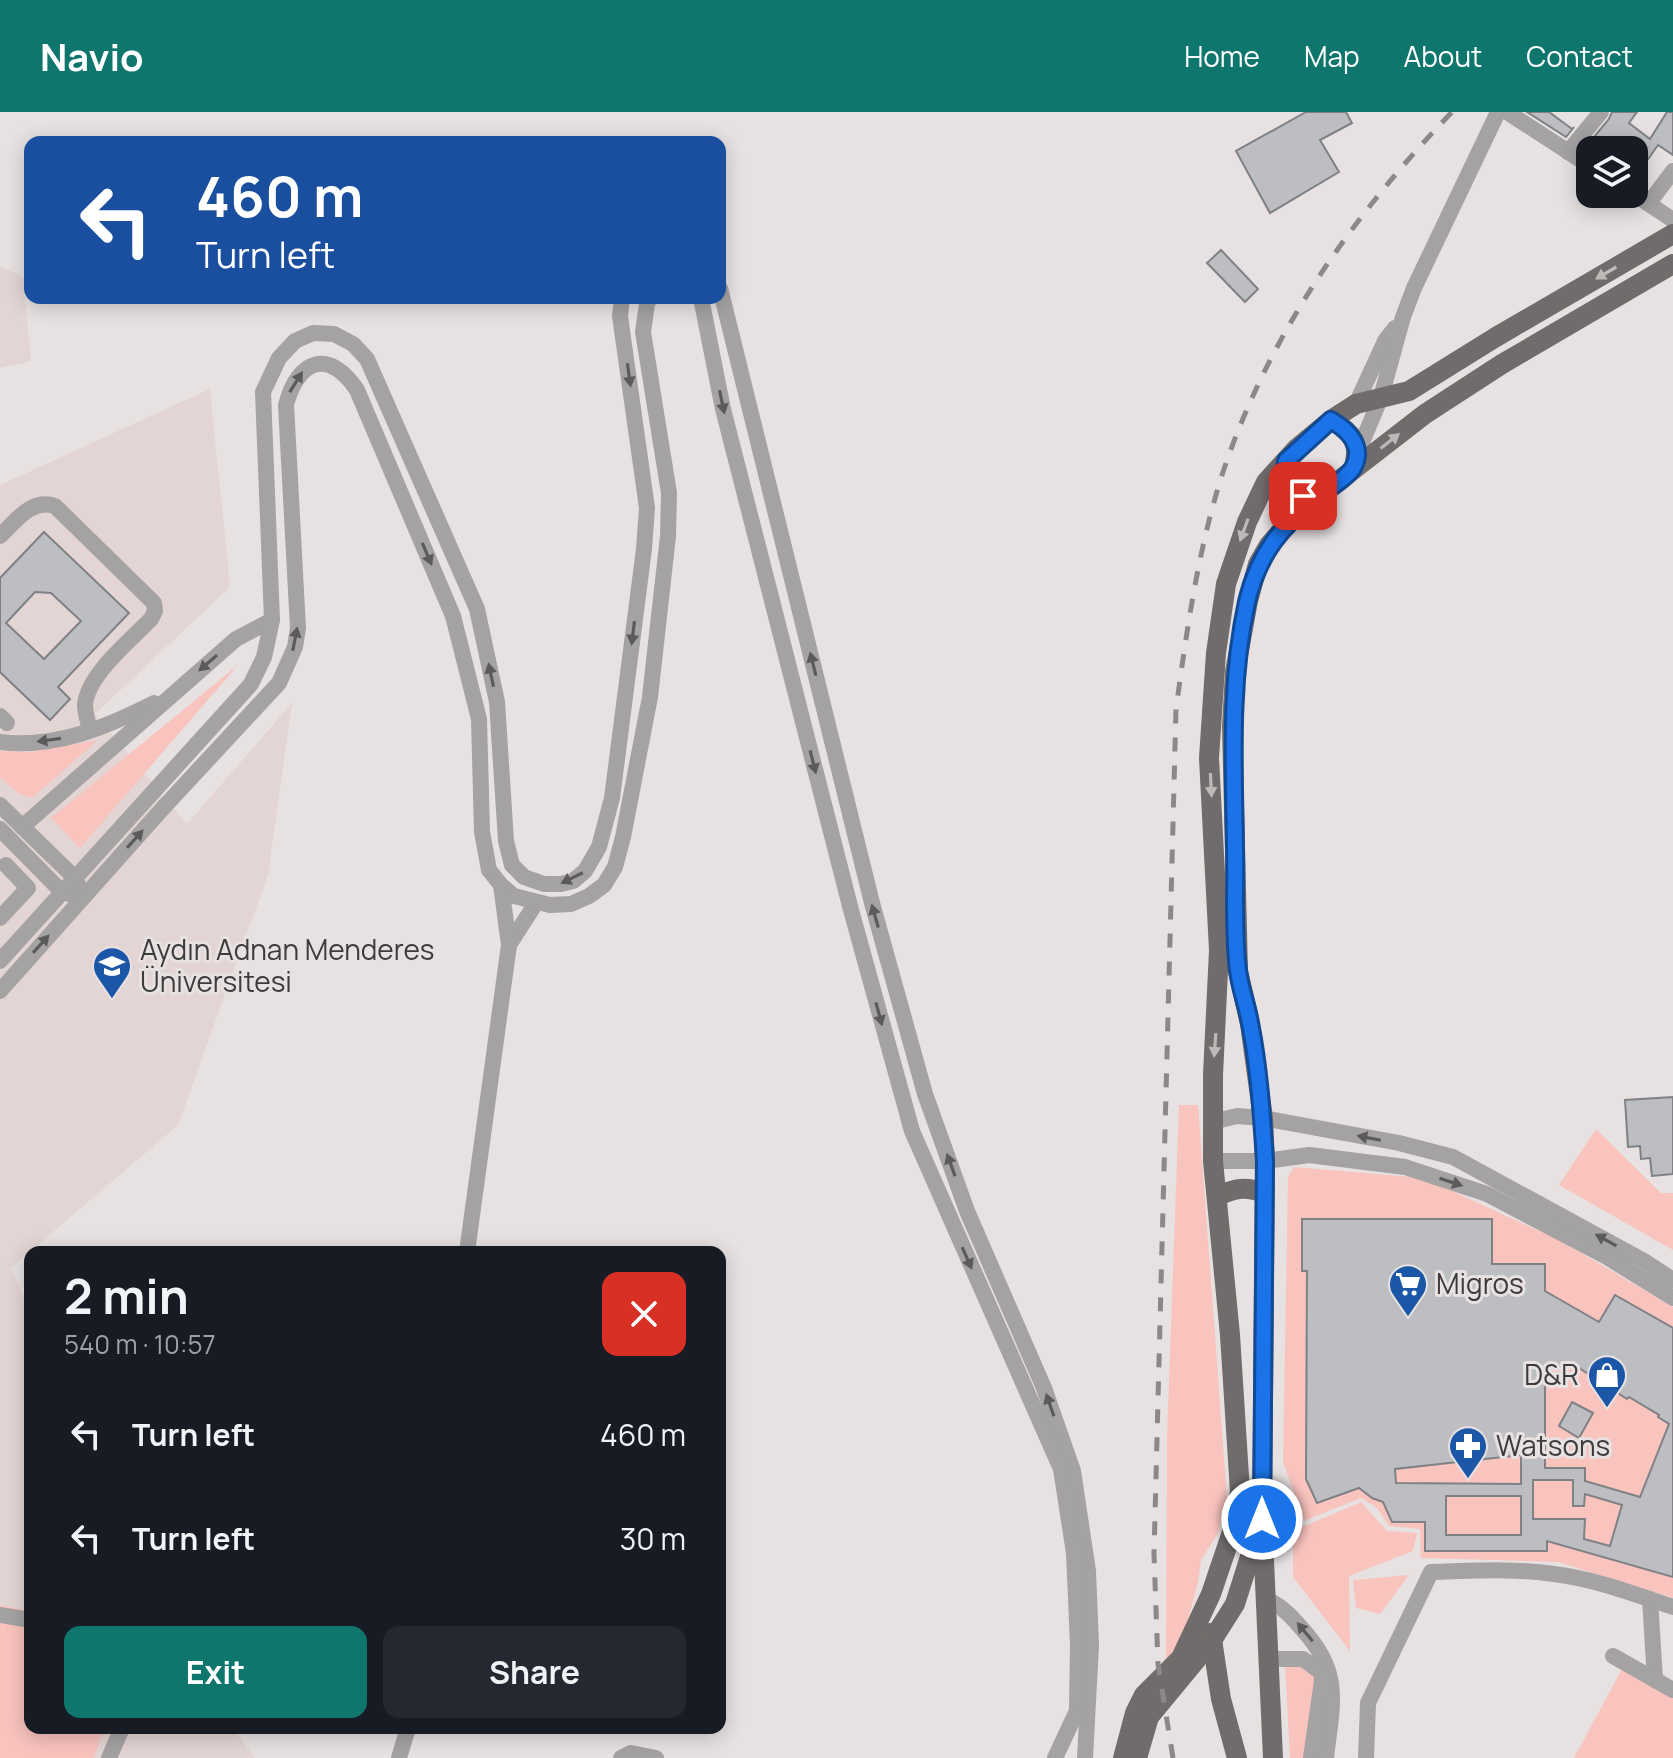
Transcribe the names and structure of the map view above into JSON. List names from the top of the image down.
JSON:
{
  "places": {
    "school or university": ["Aydın Adnan Menderes Üniversitesi"],
    "supermarket": ["Migros"],
    "shop": ["D&R"],
    "pharmacy": ["Watsons"]
  },
  "page": {
    "header": "Navio",
    "nav": [
      "Home",
      "Map",
      "About",
      "Contact"
    ],
    "turn": ["460 m", "Turn left"],
    "heading": ["2 min", "540 m · 10:57"],
    "list": [
      {
        "name": "Turn left",
        "value": "460 m"
      },
      {
        "name": "Turn left",
        "value": "30 m"
      }
    ],
    "buttons": ["Exit", "Share"]
  }
}
